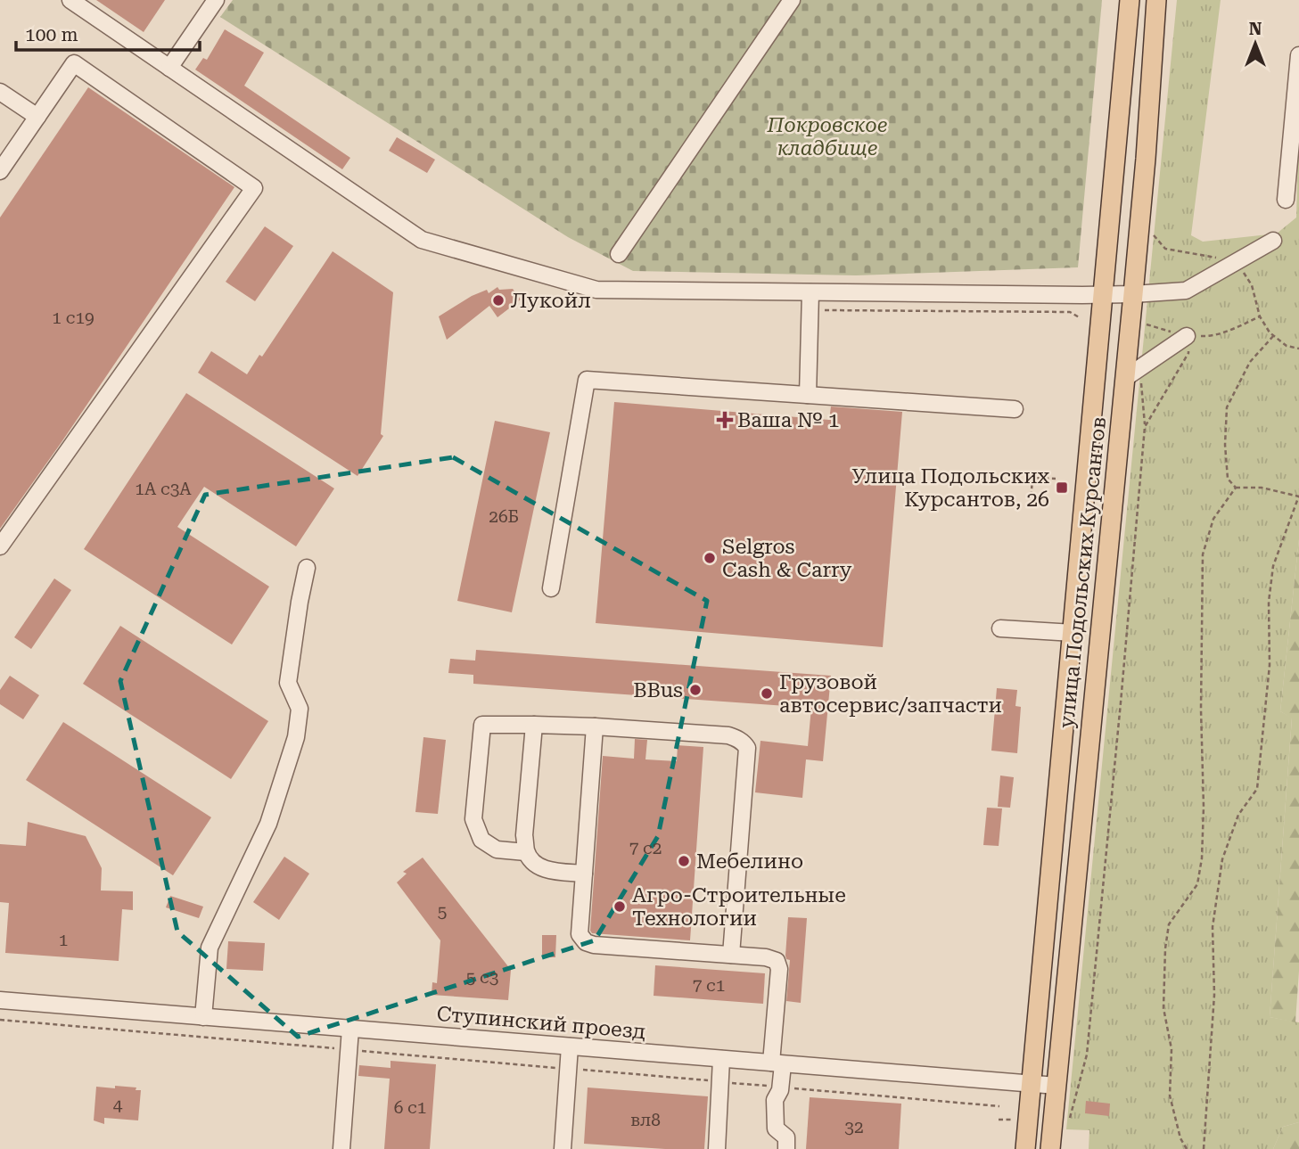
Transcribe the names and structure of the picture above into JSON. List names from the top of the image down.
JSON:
{
  "streets": {
    "main road": ["улица Подольских Курсантов"],
    "street": ["Ступинский проезд"]
  },
  "crossings": [
    ["улица Подольских Курсантов", "Ступинский проезд"]
  ],
  "parks": ["Покровское кладбище"],
  "places": {
    "other": [
      "Лукойл",
      "Selgros Cash & Carry",
      "BBus",
      "Грузовой автосервис/запчасти",
      "Мебелино",
      "Агро-Строительные Технологии"
    ],
    "health": ["Ваша № 1"],
    "transit": ["Улица Подольских Курсантов, 26"]
  },
  "house_numbers": [
    "1 с19",
    "1А с3А",
    "26Б",
    "7 с2",
    "5",
    "1",
    "5 с3",
    "7 с1",
    "4",
    "6 с1",
    "вл8",
    "32"
  ],
  "scale_bar": "100 m",
  "north": "top"
}
